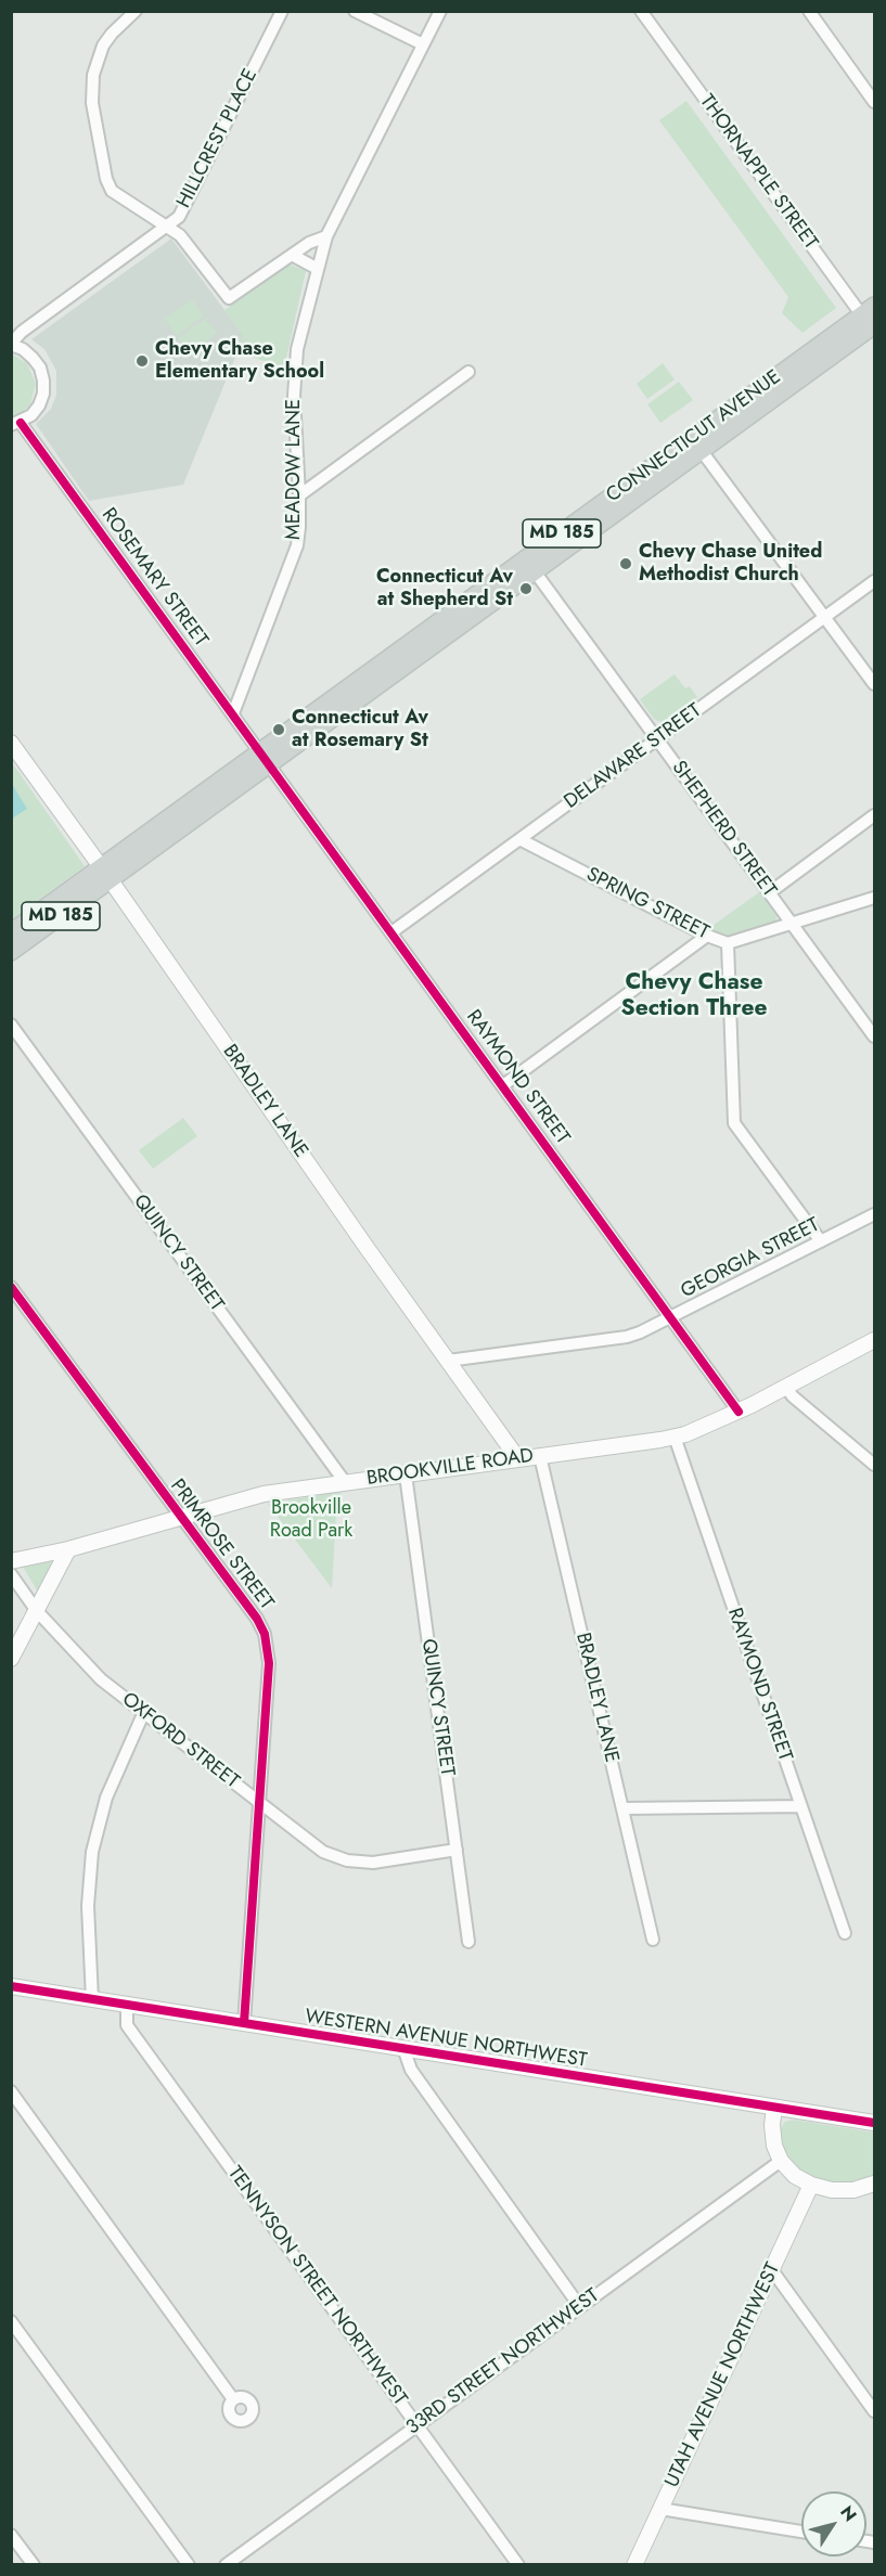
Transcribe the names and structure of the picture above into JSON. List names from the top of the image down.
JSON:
{
  "streets": {
    "main road": ["CONNECTICUT AVENUE", "MD 185"],
    "street": [
      "HILLCREST PLACE",
      "THORNAPPLE STREET",
      "MEADOW LANE",
      "ROSEMARY STREET",
      "DELAWARE STREET",
      "SHEPHERD STREET",
      "SPRING STREET",
      "RAYMOND STREET",
      "BRADLEY LANE",
      "QUINCY STREET",
      "GEORGIA STREET",
      "BROOKVILLE ROAD",
      "PRIMROSE STREET",
      "OXFORD STREET",
      "WESTERN AVENUE NORTHWEST",
      "TENNYSON STREET NORTHWEST",
      "33RD STREET NORTHWEST",
      "UTAH AVENUE NORTHWEST"
    ]
  },
  "crossings": [
    ["THORNAPPLE STREET", "CONNECTICUT AVENUE"],
    ["CONNECTICUT AVENUE", "ROSEMARY STREET"],
    ["CONNECTICUT AVENUE", "SHEPHERD STREET"],
    ["CONNECTICUT AVENUE", "RAYMOND STREET"],
    ["CONNECTICUT AVENUE", "BRADLEY LANE"],
    ["MEADOW LANE", "ROSEMARY STREET"],
    ["ROSEMARY STREET", "RAYMOND STREET"],
    ["DELAWARE STREET", "SHEPHERD STREET"],
    ["DELAWARE STREET", "SPRING STREET"],
    ["DELAWARE STREET", "RAYMOND STREET"],
    ["SPRING STREET", "GEORGIA STREET"],
    ["RAYMOND STREET", "GEORGIA STREET"],
    ["RAYMOND STREET", "BROOKVILLE ROAD"],
    ["BRADLEY LANE", "GEORGIA STREET"],
    ["BRADLEY LANE", "BROOKVILLE ROAD"],
    ["QUINCY STREET", "BROOKVILLE ROAD"],
    ["QUINCY STREET", "OXFORD STREET"],
    ["BROOKVILLE ROAD", "PRIMROSE STREET"],
    ["PRIMROSE STREET", "OXFORD STREET"],
    ["PRIMROSE STREET", "WESTERN AVENUE NORTHWEST"],
    ["WESTERN AVENUE NORTHWEST", "TENNYSON STREET NORTHWEST"],
    ["TENNYSON STREET NORTHWEST", "33RD STREET NORTHWEST"]
  ],
  "districts": ["Chevy Chase Section Three"],
  "parks": ["Brookville Road Park"],
  "places": [
    "Chevy Chase Elementary School",
    "Chevy Chase United Methodist Church",
    "Connecticut Av at Shepherd St",
    "Connecticut Av at Rosemary St"
  ],
  "north": "top right"
}
